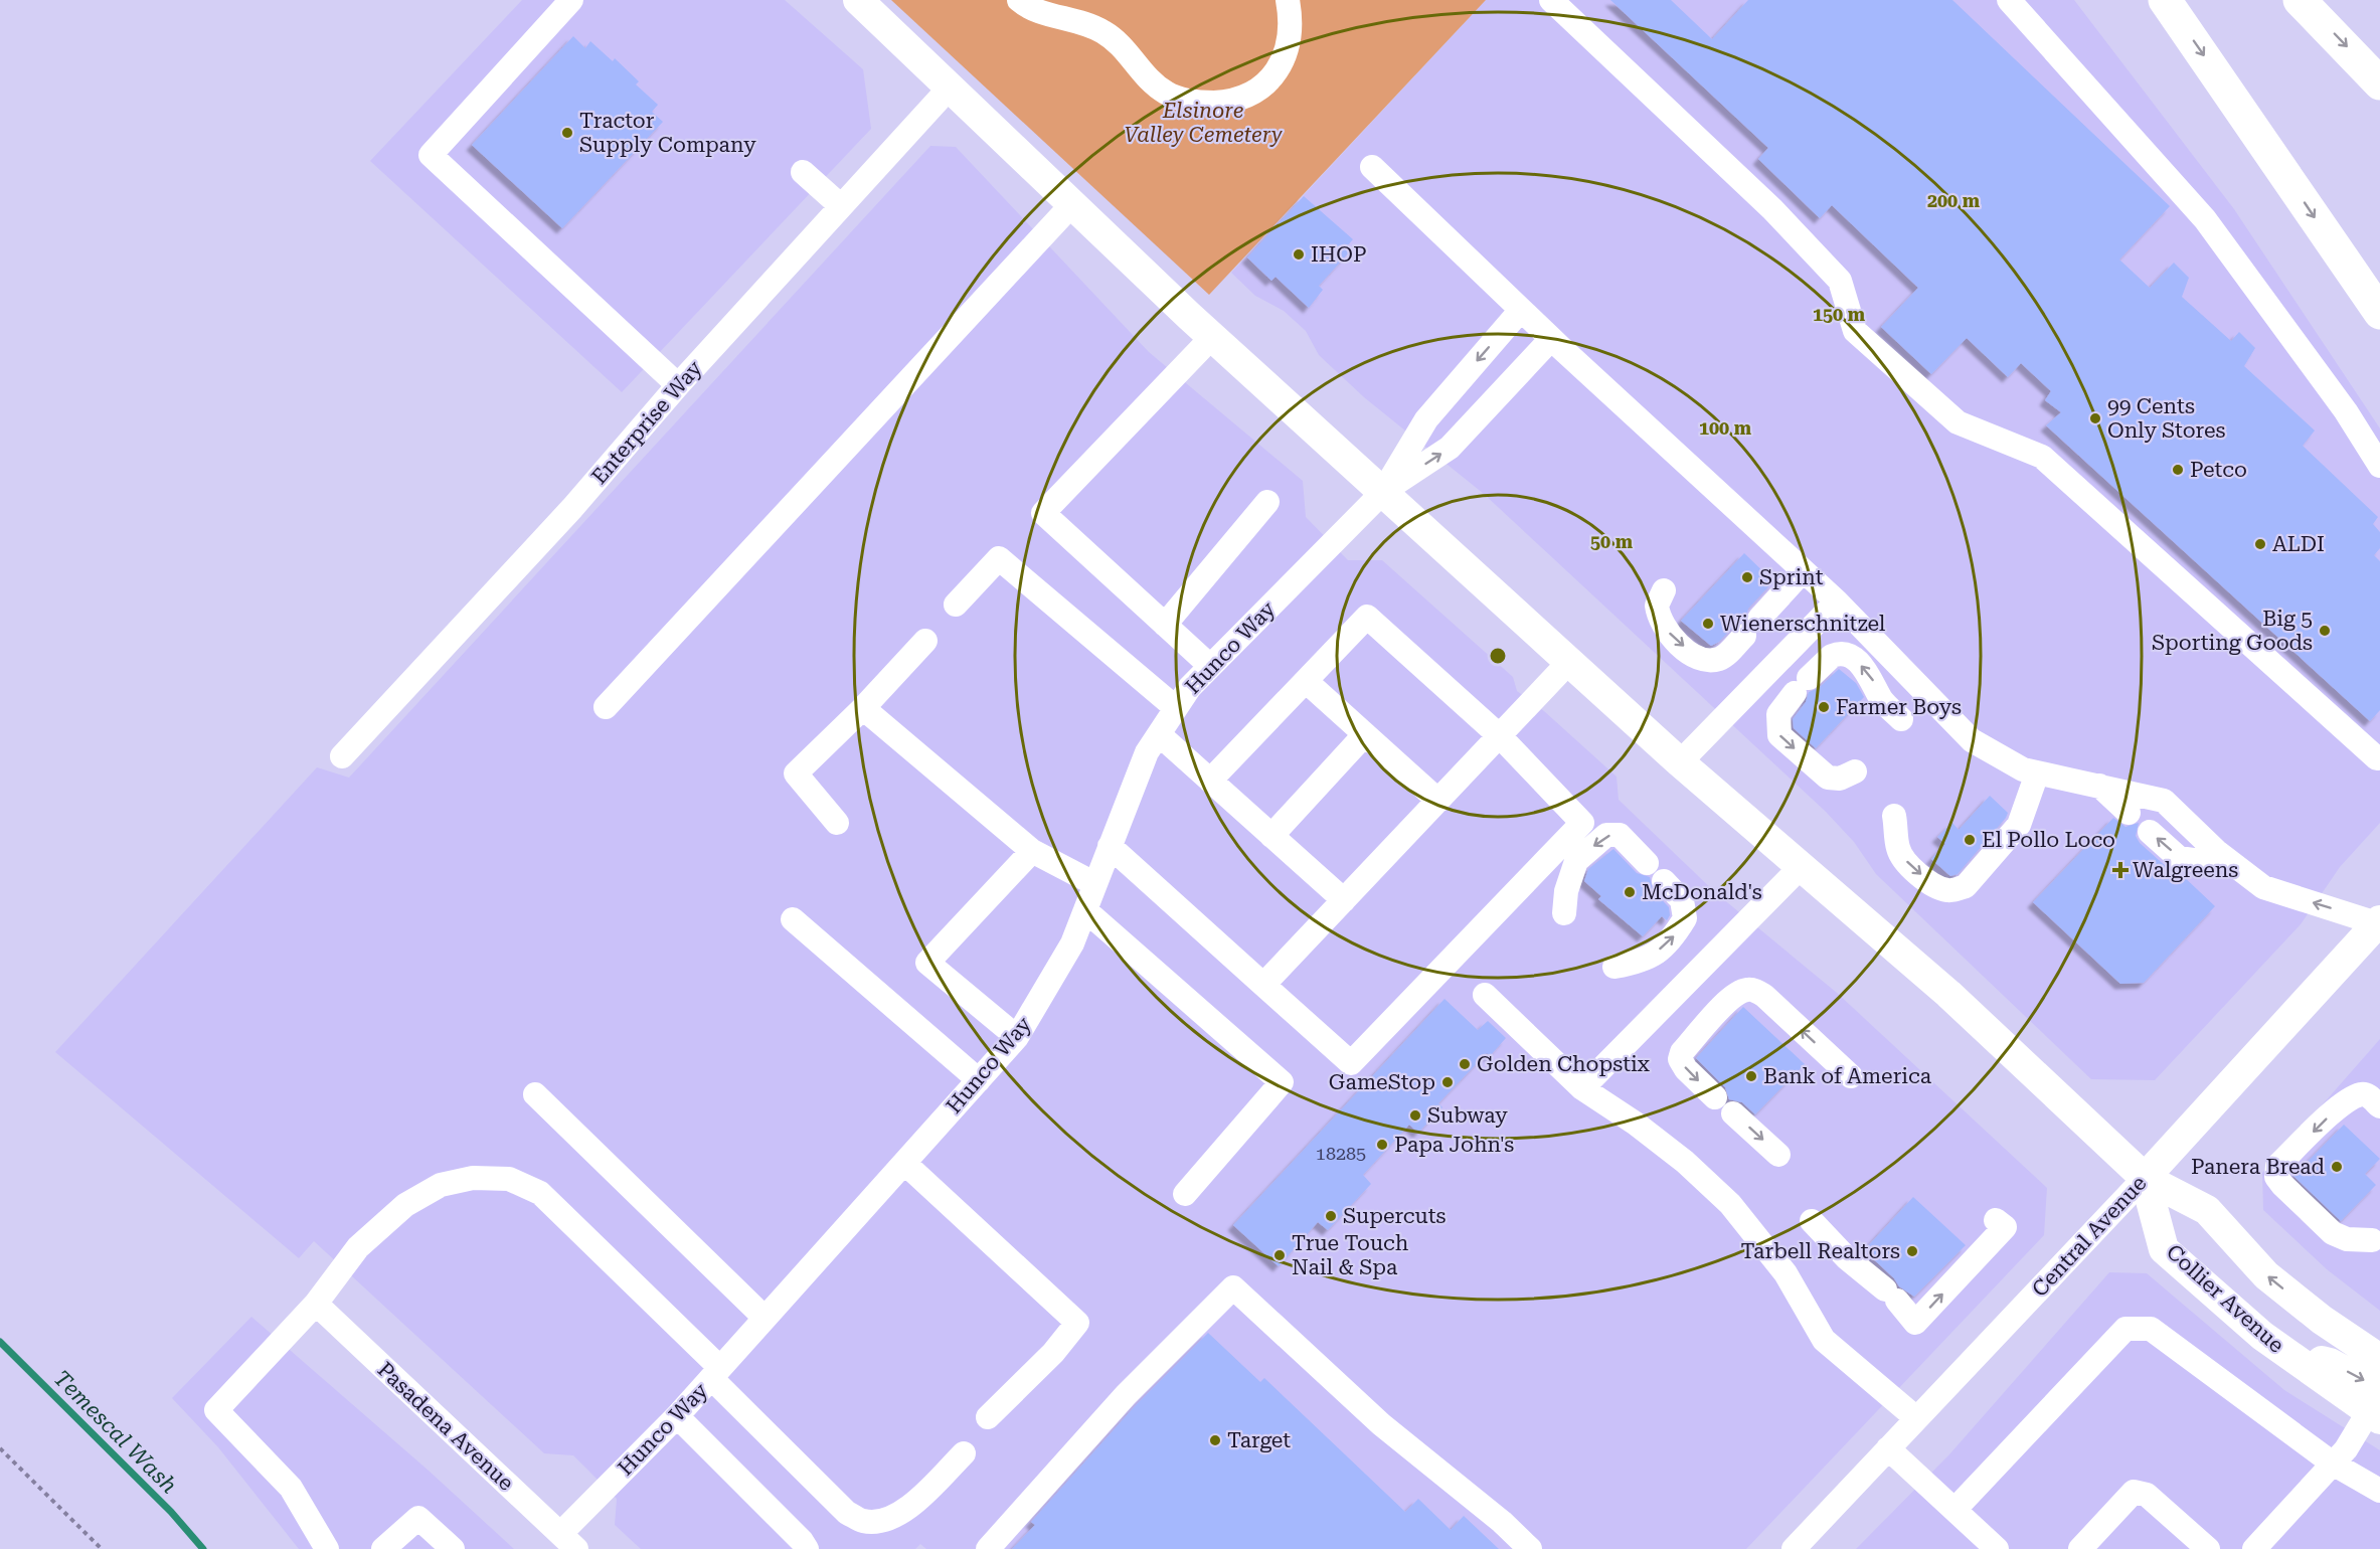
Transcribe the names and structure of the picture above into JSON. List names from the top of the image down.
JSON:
{
  "streets": {
    "main road": ["Central Avenue", "Collier Avenue"],
    "street": ["Enterprise Way", "Hunco Way", "Pasadena Avenue"]
  },
  "crossings": [
    ["Hunco Way", "Pasadena Avenue"],
    ["Central Avenue", "Collier Avenue"]
  ],
  "water": ["Temescal Wash"],
  "parks": ["Elsinore Valley Cemetery"],
  "places": {
    "other": [
      "Tractor Supply Company",
      "IHOP",
      "99 Cents Only Stores",
      "Petco",
      "ALDI",
      "Sprint",
      "Wienerschnitzel",
      "Big 5 Sporting Goods",
      "Farmer Boys",
      "El Pollo Loco",
      "McDonald's",
      "Golden Chopstix",
      "Bank of America",
      "GameStop",
      "Subway",
      "Papa John's",
      "Panera Bread",
      "Supercuts",
      "Tarbell Realtors",
      "True Touch Nail & Spa",
      "Target"
    ],
    "health": ["Walgreens"]
  },
  "house_numbers": ["18285"],
  "rings": [
    "200 m",
    "150 m",
    "100 m",
    "50 m"
  ]
}
